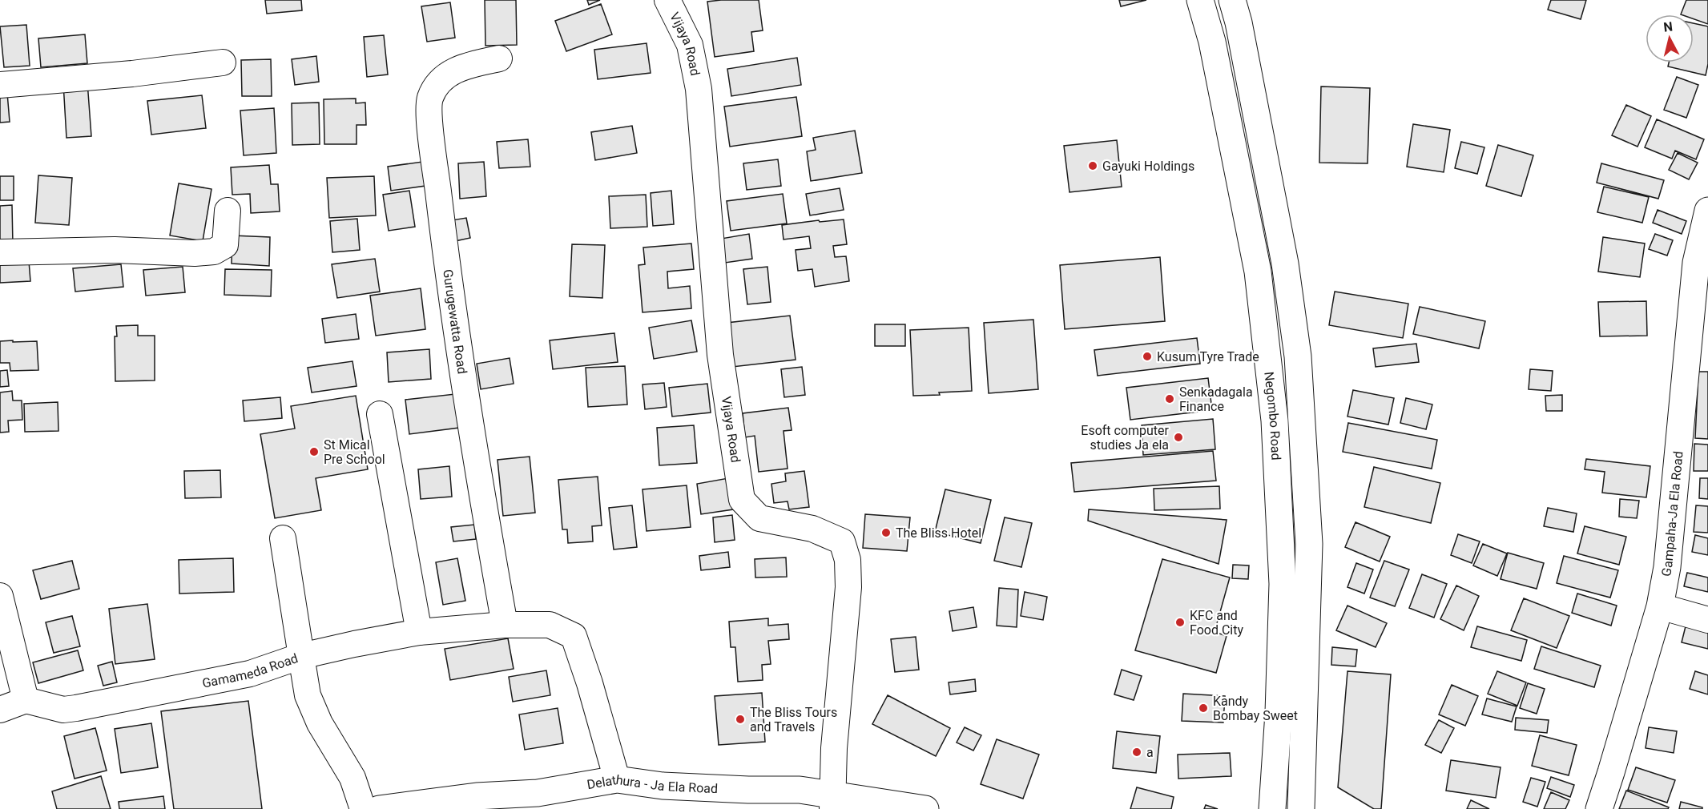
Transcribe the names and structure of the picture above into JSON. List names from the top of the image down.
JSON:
{
  "streets": {
    "main road": ["Negombo Road", "Gampaha-Ja Ela Road", "Delathura - Ja Ela Road"],
    "street": ["Vijaya Road", "Gurugewatta Road", "Gamameda Road"]
  },
  "crossings": [
    ["Vijaya Road", "Delathura - Ja Ela Road"]
  ],
  "places": [
    "Gayuki Holdings",
    "Kusum Tyre Trade",
    "Senkadagala Finance",
    "Esoft computer studies Ja ela",
    "St Mical Pre School",
    "The Bliss Hotel",
    "KFC and Food City",
    "Kandy Bombay Sweet",
    "The Bliss Tours and Travels",
    "a"
  ],
  "north": "top"
}
